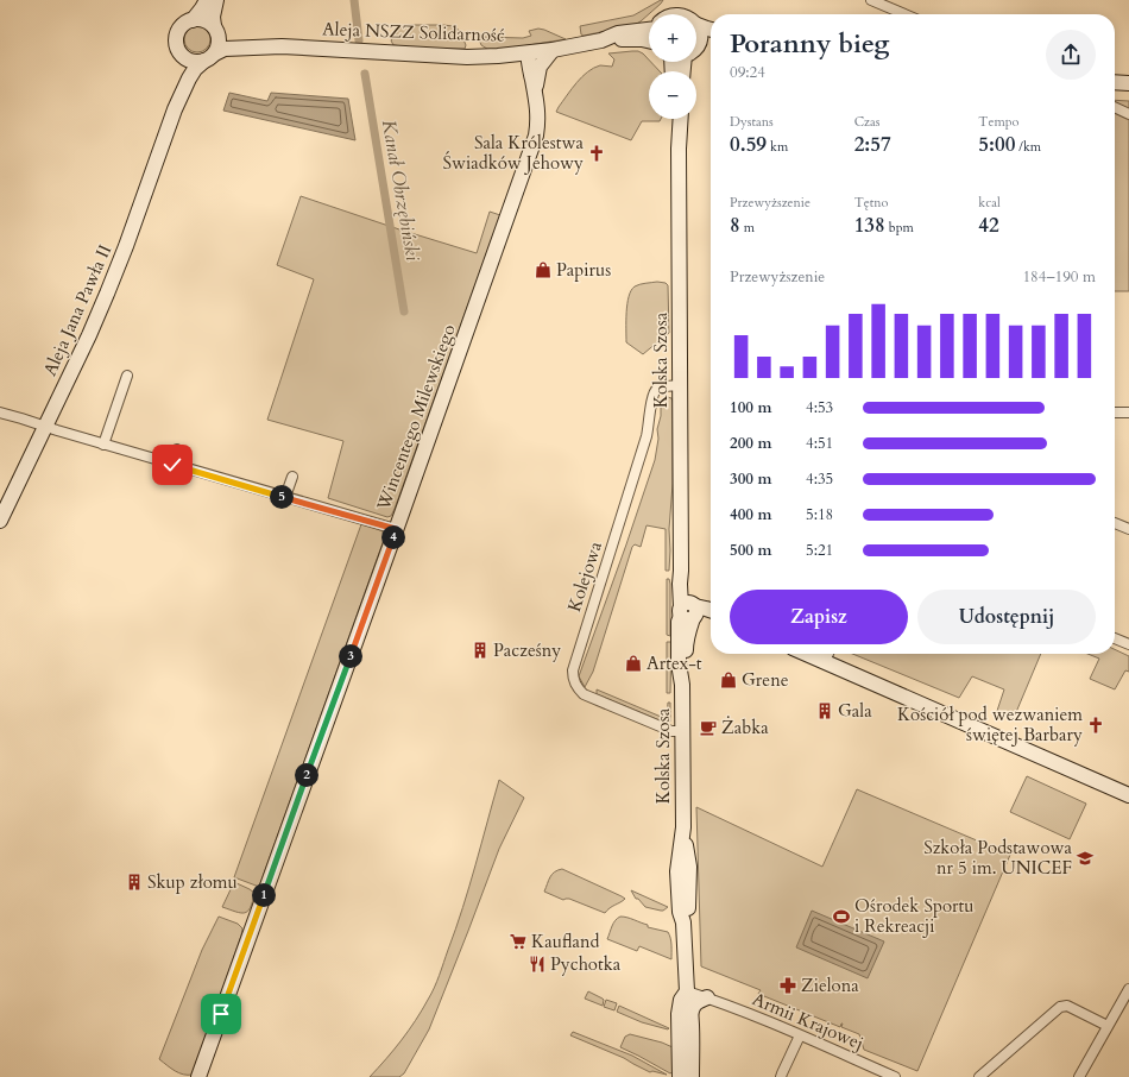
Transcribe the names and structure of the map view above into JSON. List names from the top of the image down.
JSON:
{
  "streets": {
    "street": [
      "Aleja NSZZ Solidarność",
      "Aleja Jana Pawła II",
      "Kolska Szosa",
      "Wincentego Milewskiego",
      "Kolejowa",
      "Armii Krajowej"
    ]
  },
  "crossings": [
    ["Aleja NSZZ Solidarność", "Aleja Jana Pawła II"],
    ["Aleja NSZZ Solidarność", "Wincentego Milewskiego"],
    ["Kolska Szosa", "Kolejowa"],
    ["Kolska Szosa", "Armii Krajowej"]
  ],
  "water": ["Kanał Obrzębiński"],
  "places": {
    "church": ["Sala Królestwa Świadków Jehowy", "Kościół pod wezwaniem świętej Barbary"],
    "shop": ["Papirus", "Artex-t", "Grene"],
    "building": ["Pacześny", "Gala", "Skup złomu"],
    "cafe": ["Żabka"],
    "school or university": ["Szkoła Podstawowa nr 5 im. UNICEF"],
    "sports": ["Ośrodek Sportu i Rekreacji"],
    "supermarket": ["Kaufland"],
    "restaurant": ["Pychotka"],
    "pharmacy": ["Zielona"]
  },
  "page": {
    "map_buttons": ["+", "−"],
    "heading": ["Poranny bieg", "09:24"],
    "stats": [
      ["Dystans", "0.59 km"],
      ["Czas", "2:57"],
      ["Tempo", "5:00 /km"],
      ["Przewyższenie", "8 m"],
      ["Tętno", "138 bpm"],
      ["kcal", "42"]
    ],
    "chart": ["Przewyższenie", "184–190 m"],
    "list": [
      {
        "name": "100 m",
        "note": "4:53"
      },
      {
        "name": "200 m",
        "note": "4:51"
      },
      {
        "name": "300 m",
        "note": "4:35"
      },
      {
        "name": "400 m",
        "note": "5:18"
      },
      {
        "name": "500 m",
        "note": "5:21"
      }
    ],
    "pins": [
      "5",
      "4",
      "3",
      "2",
      "1"
    ],
    "buttons": ["Zapisz", "Udostępnij"]
  }
}
